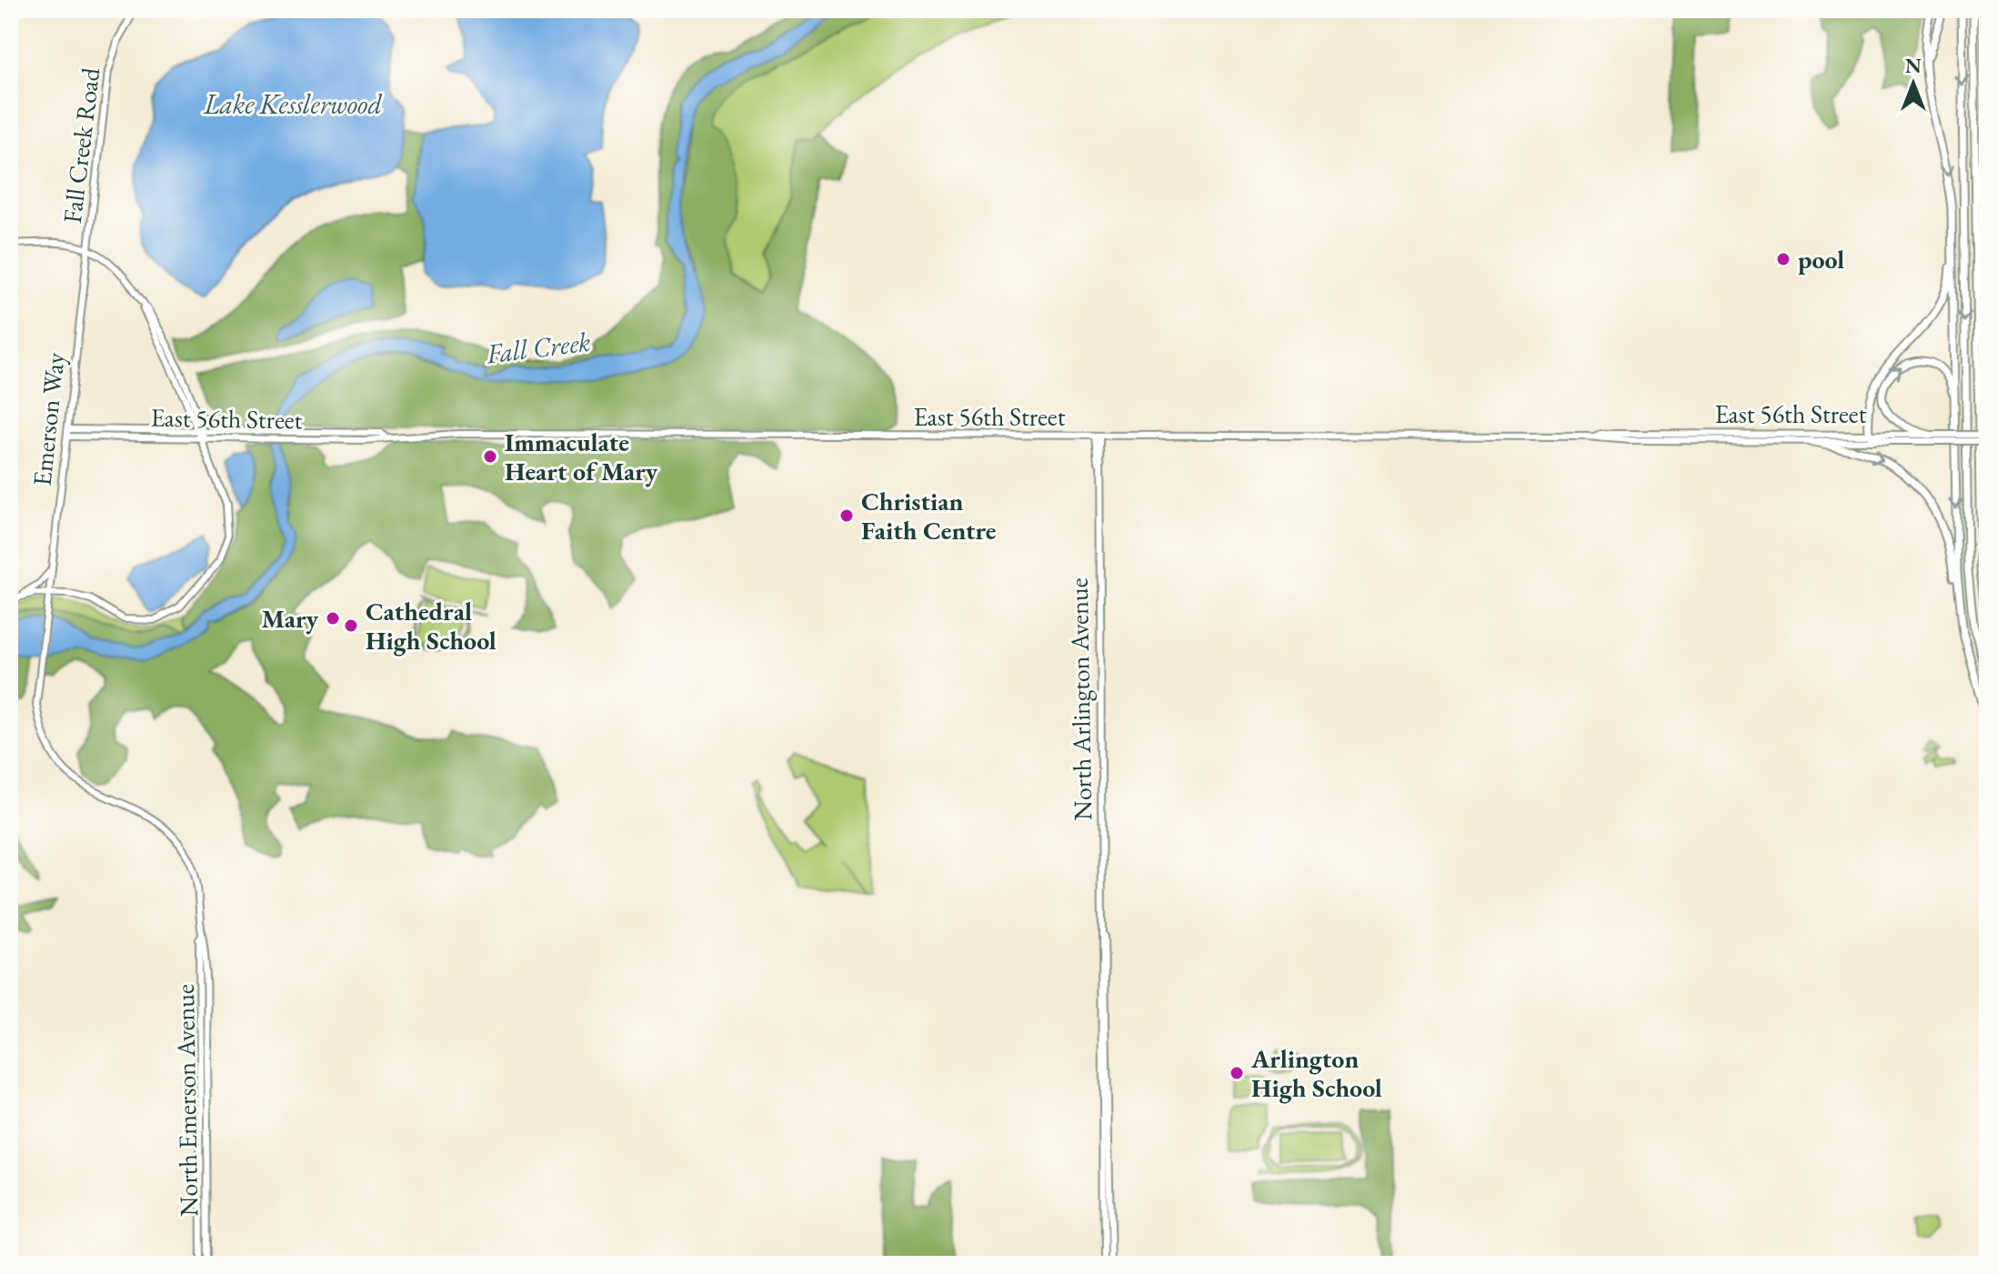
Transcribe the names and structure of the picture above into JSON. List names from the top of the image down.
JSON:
{
  "streets": {
    "main road": [
      "Fall Creek Road",
      "East 56th Street",
      "Emerson Way",
      "North Arlington Avenue",
      "North Emerson Avenue"
    ]
  },
  "crossings": [
    ["Fall Creek Road", "Emerson Way"],
    ["East 56th Street", "Emerson Way"],
    ["East 56th Street", "North Arlington Avenue"],
    ["East 56th Street", "North Emerson Avenue"],
    ["Emerson Way", "North Emerson Avenue"]
  ],
  "water": ["Lake Kesslerwood", "Fall Creek"],
  "places": [
    "pool",
    "Immaculate Heart of Mary",
    "Christian Faith Centre",
    "Mary",
    "Cathedral High School",
    "Arlington High School"
  ],
  "north": "top"
}
